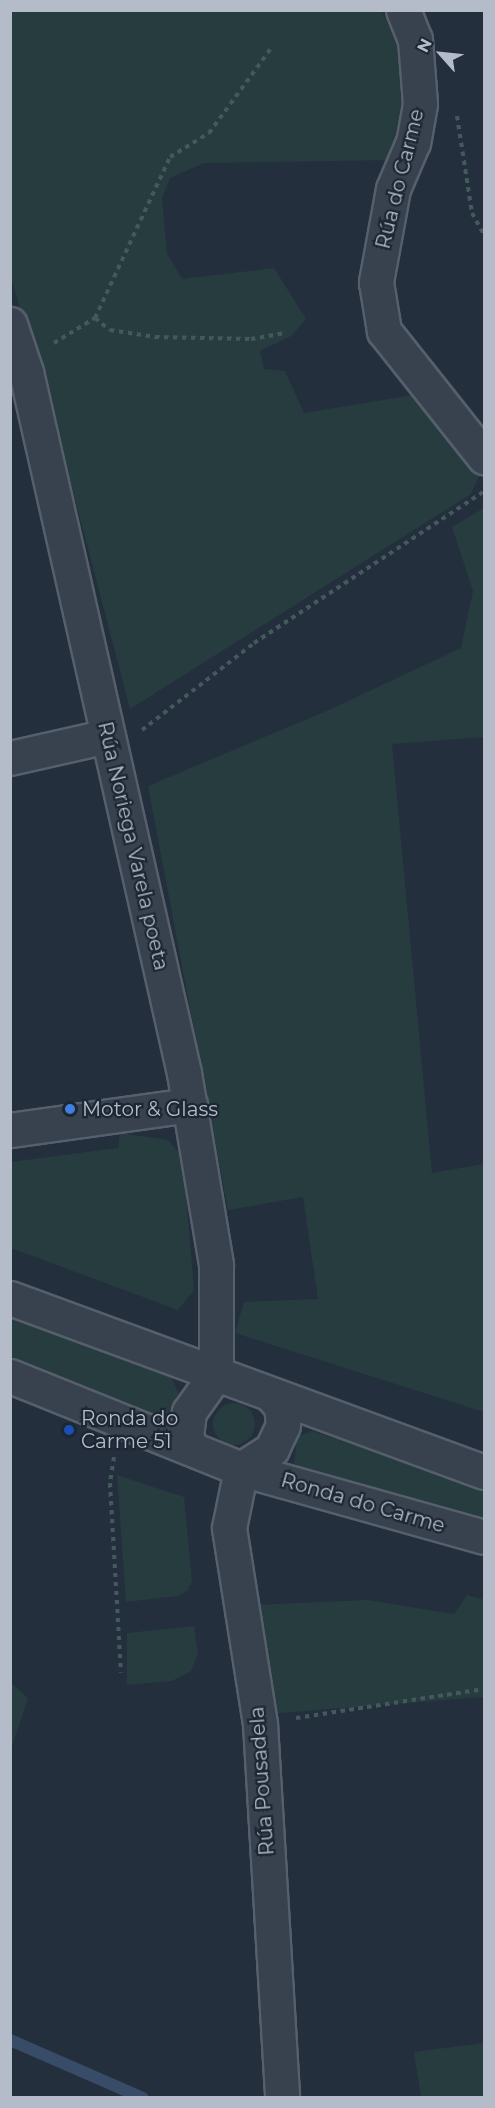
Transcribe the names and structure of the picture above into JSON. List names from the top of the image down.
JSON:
{
  "streets": {
    "street": [
      "Rúa do Carme",
      "Rúa Noriega Varela poeta",
      "Ronda do Carme",
      "Rúa Pousadela"
    ]
  },
  "crossings": [
    ["Rúa Noriega Varela poeta", "Ronda do Carme"],
    ["Rúa Noriega Varela poeta", "Rúa Pousadela"],
    ["Ronda do Carme", "Rúa Pousadela"]
  ],
  "places": ["Motor & Glass", "Ronda do Carme 51"],
  "north": "top left"
}
